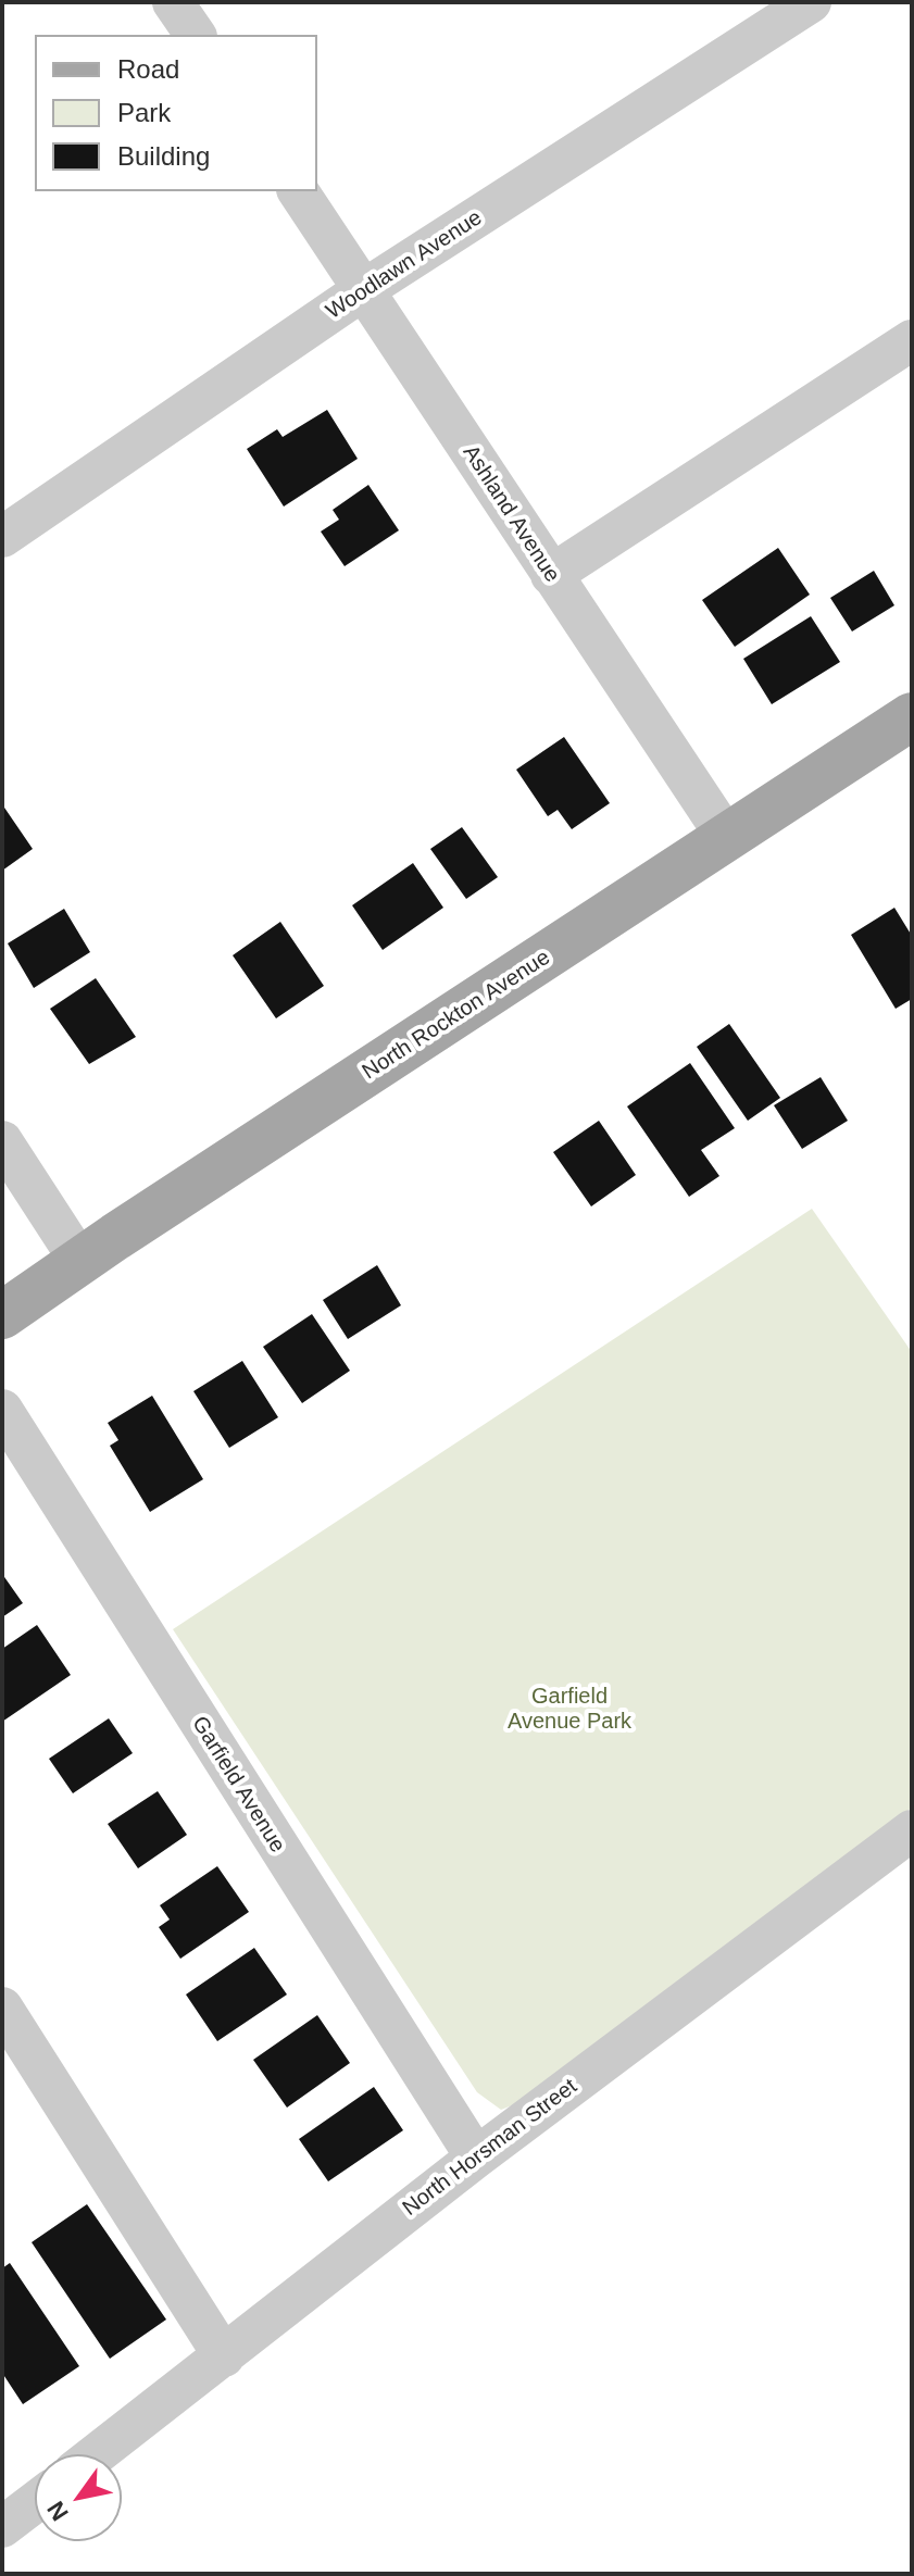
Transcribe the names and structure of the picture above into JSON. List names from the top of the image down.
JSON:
{
  "streets": {
    "main road": ["North Rockton Avenue"],
    "street": [
      "Woodlawn Avenue",
      "Ashland Avenue",
      "Garfield Avenue",
      "North Horsman Street"
    ]
  },
  "crossings": [
    ["Woodlawn Avenue", "Ashland Avenue"],
    ["Ashland Avenue", "North Rockton Avenue"],
    ["Garfield Avenue", "North Horsman Street"]
  ],
  "parks": ["Garfield Avenue Park"],
  "legend": ["Road", "Park", "Building"],
  "north": "bottom left"
}
